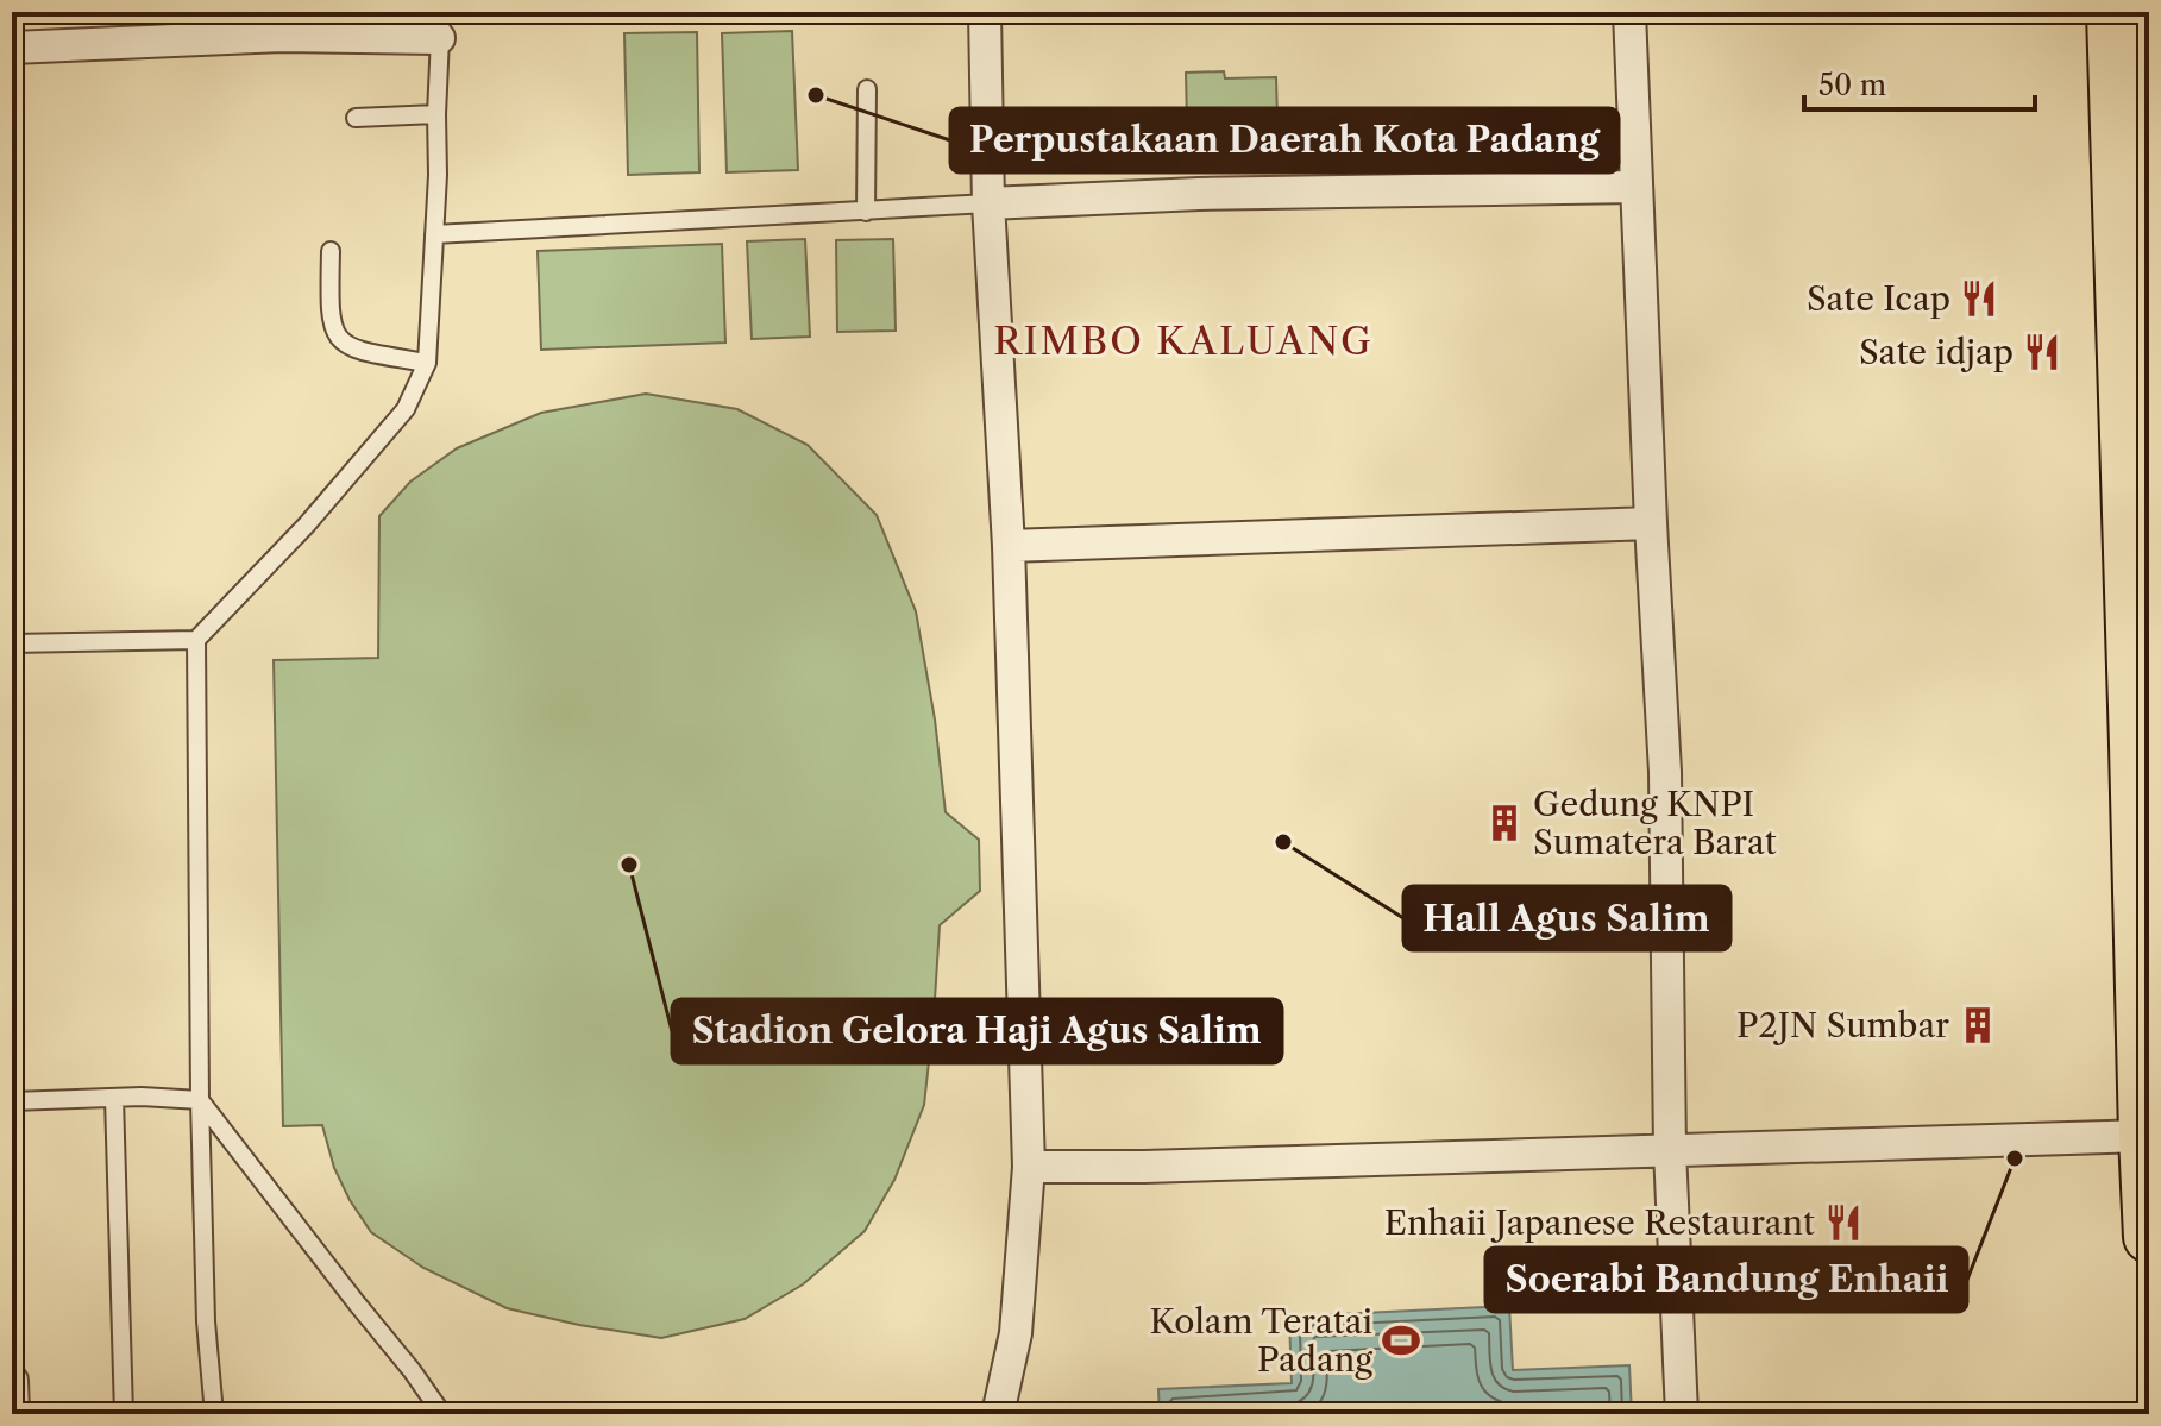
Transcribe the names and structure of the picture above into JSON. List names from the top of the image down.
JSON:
{
  "districts": ["RIMBO KALUANG"],
  "places": {
    "other": [
      "Perpustakaan Daerah Kota Padang",
      "Hall Agus Salim",
      "Stadion Gelora Haji Agus Salim",
      "Soerabi Bandung Enhaii"
    ],
    "restaurant": ["Sate Icap", "Sate idjap", "Enhaii Japanese Restaurant"],
    "building": ["Gedung KNPI Sumatera Barat", "P2JN Sumbar"],
    "sports": ["Kolam Teratai Padang"]
  },
  "scale_bar": "50 m"
}
